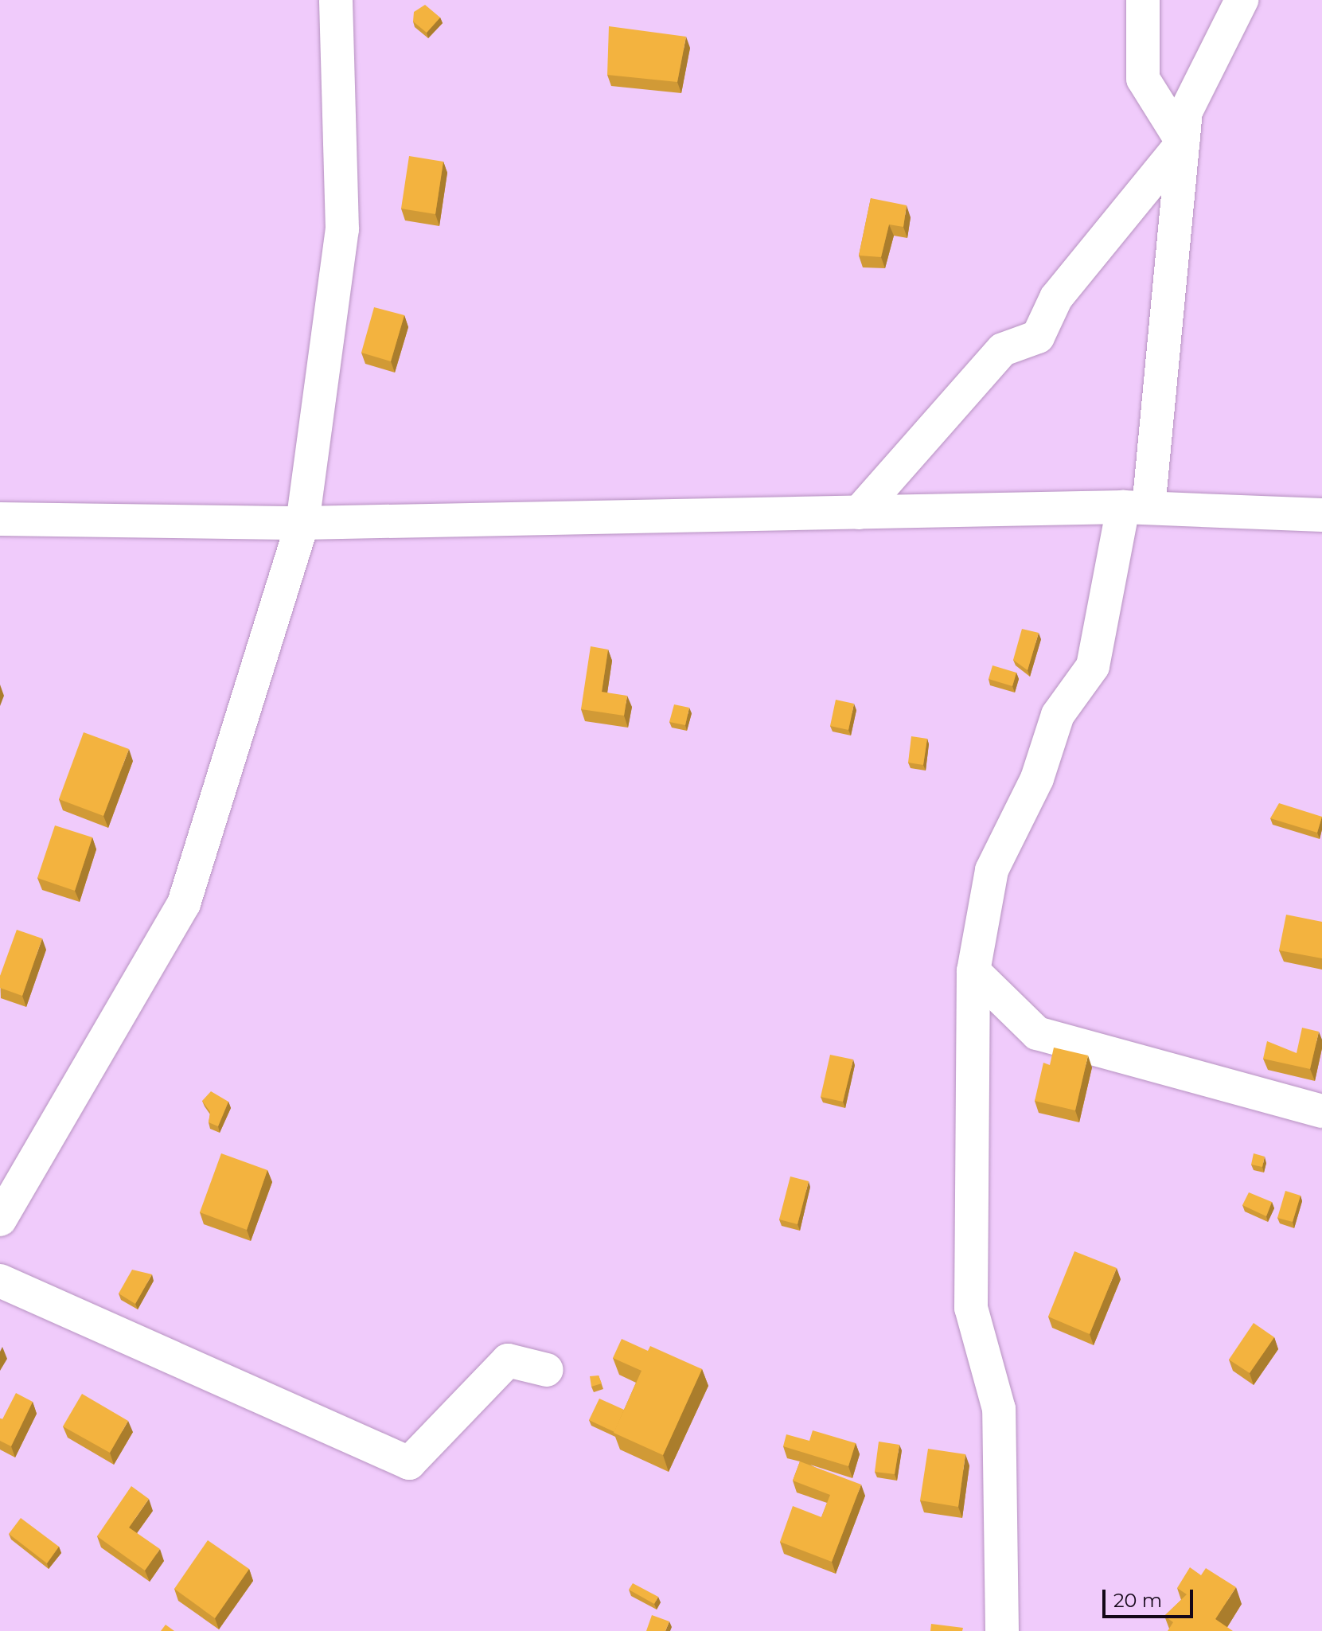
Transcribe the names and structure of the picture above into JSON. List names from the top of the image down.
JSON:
{
  "scale_bar": "20 m"
}
